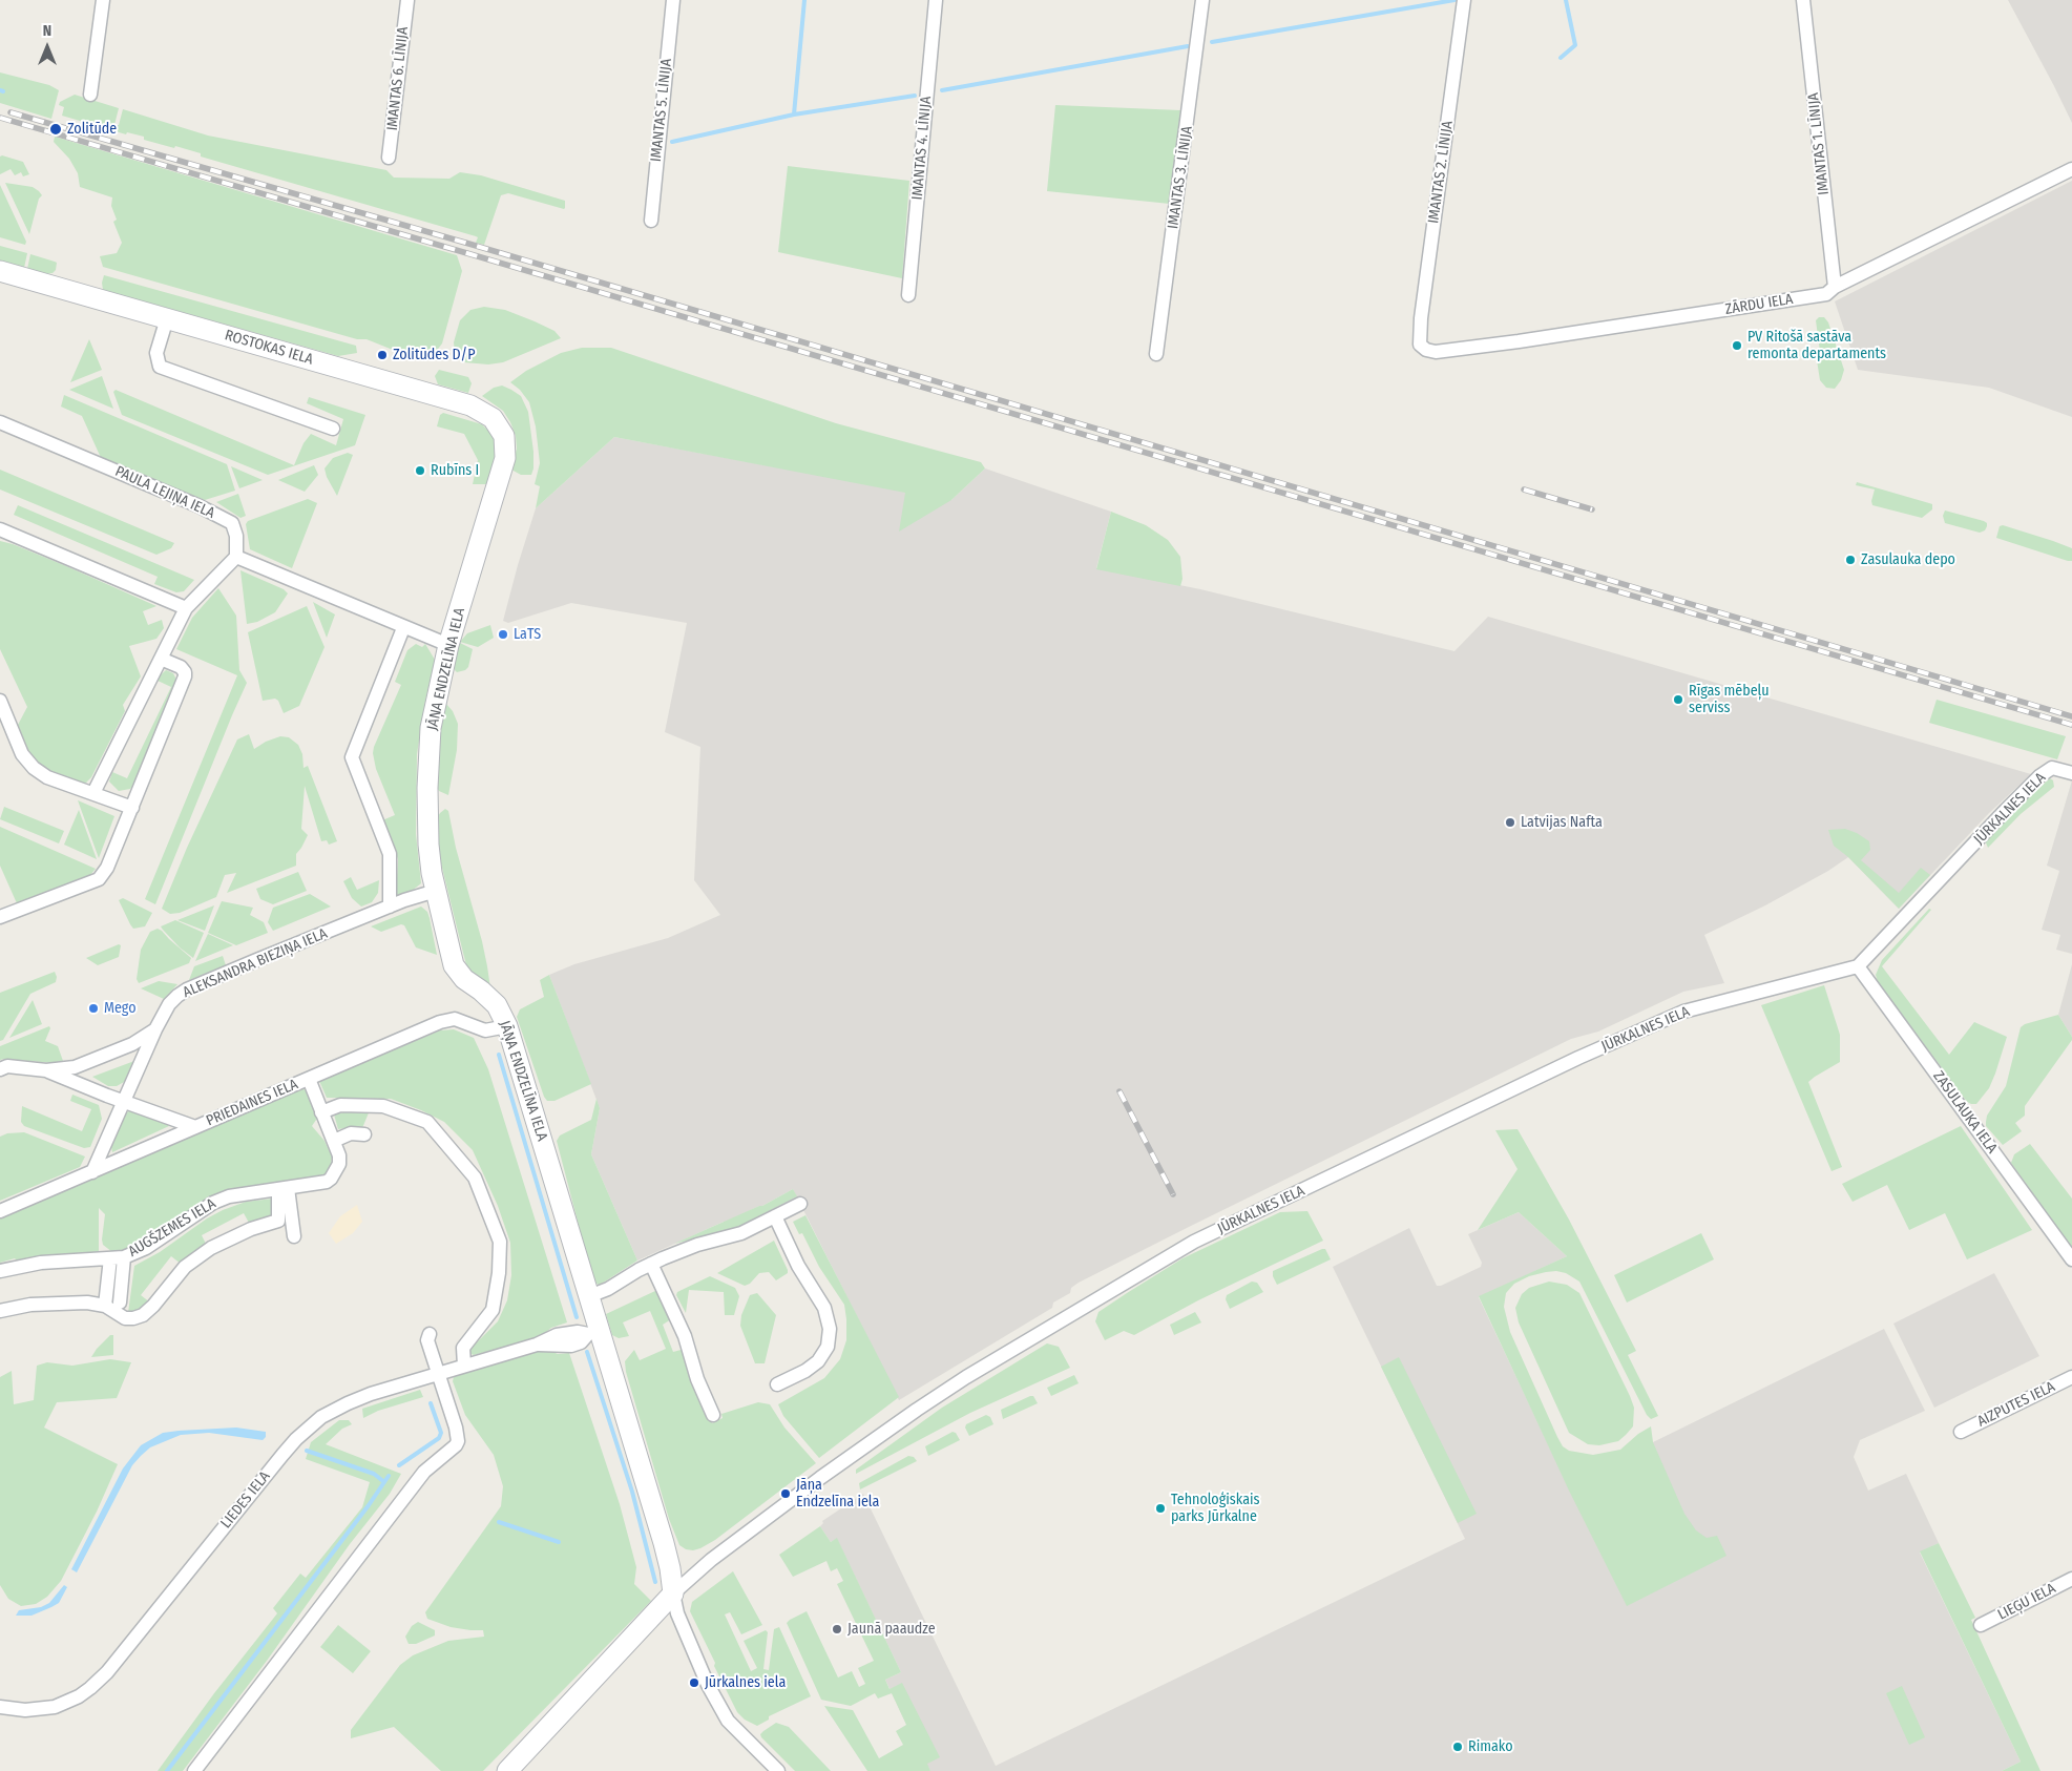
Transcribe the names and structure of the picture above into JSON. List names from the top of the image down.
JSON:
{
  "streets": {
    "street": [
      "IMANTAS 6. LĪNIJA",
      "IMANTAS 5. LĪNIJA",
      "IMANTAS 1. LĪNIJA",
      "IMANTAS 4. LĪNIJA",
      "IMANTAS 2. LĪNIJA",
      "IMANTAS 3. LĪNIJA",
      "ZĀRDU IELA",
      "ROSTOKAS IELA",
      "PAULA LEJIŅA IELA",
      "JĀŅA ENDZELĪNA IELA",
      "JŪRKALNES IELA",
      "ALEKSANDRA BIEZIŅA IELA",
      "PRIEDAINES IELA",
      "ZASULAUKA IELA",
      "AUGŠZEMES IELA",
      "AIZPUTES IELA",
      "LIEDES IELA",
      "LIEĢU IELA"
    ]
  },
  "crossings": [
    ["IMANTAS 1. LĪNIJA", "ZĀRDU IELA"],
    ["IMANTAS 2. LĪNIJA", "ZĀRDU IELA"],
    ["ROSTOKAS IELA", "JĀŅA ENDZELĪNA IELA"],
    ["JĀŅA ENDZELĪNA IELA", "JŪRKALNES IELA"],
    ["JĀŅA ENDZELĪNA IELA", "ALEKSANDRA BIEZIŅA IELA"],
    ["JĀŅA ENDZELĪNA IELA", "PRIEDAINES IELA"],
    ["JĀŅA ENDZELĪNA IELA", "LIEDES IELA"],
    ["JŪRKALNES IELA", "ZASULAUKA IELA"],
    ["PRIEDAINES IELA", "AUGŠZEMES IELA"]
  ],
  "places": [
    "Zolitūde",
    "PV Ritošā sastāva remonta departaments",
    "Zolitūdes D/P",
    "Rubīns I",
    "Zasulauka depo",
    "LaTS",
    "Rīgas mēbeļu serviss",
    "Latvijas Nafta",
    "Mego",
    "Jāņa Endzelīna iela",
    "Tehnoloģiskais parks Jūrkalne",
    "Jaunā paaudze",
    "Jūrkalnes iela",
    "Rimako"
  ],
  "north": "top"
}
